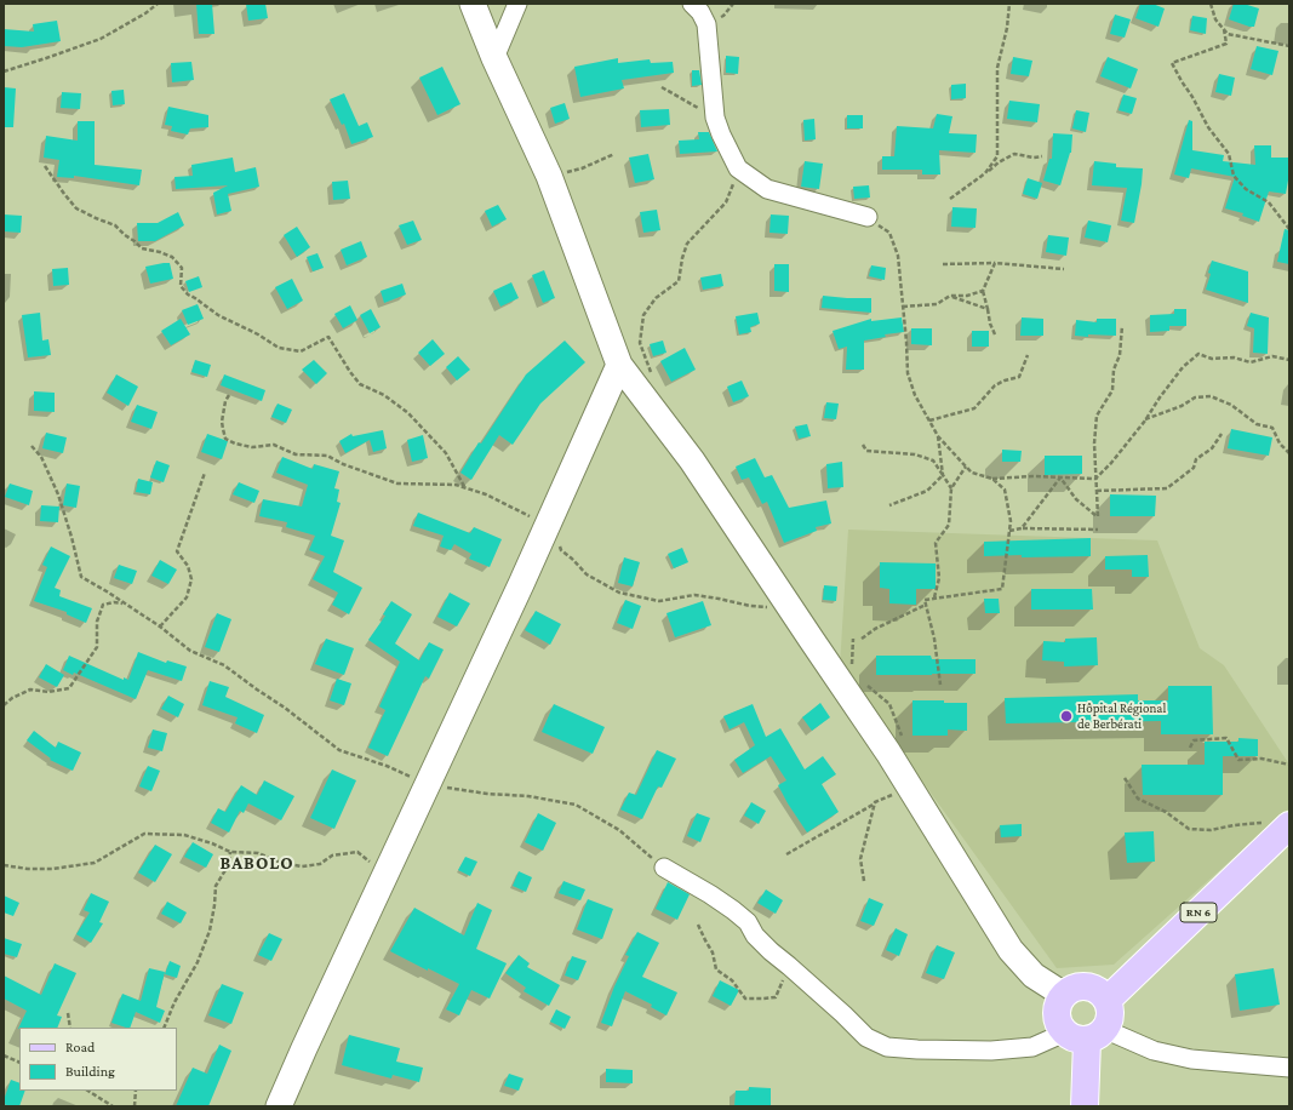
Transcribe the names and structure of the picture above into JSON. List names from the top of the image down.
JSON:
{
  "streets": {
    "main road": ["RN 6"]
  },
  "districts": ["BABOLO"],
  "places": ["Hôpital Régional de Berbérati"],
  "legend": ["Road", "Building"]
}
